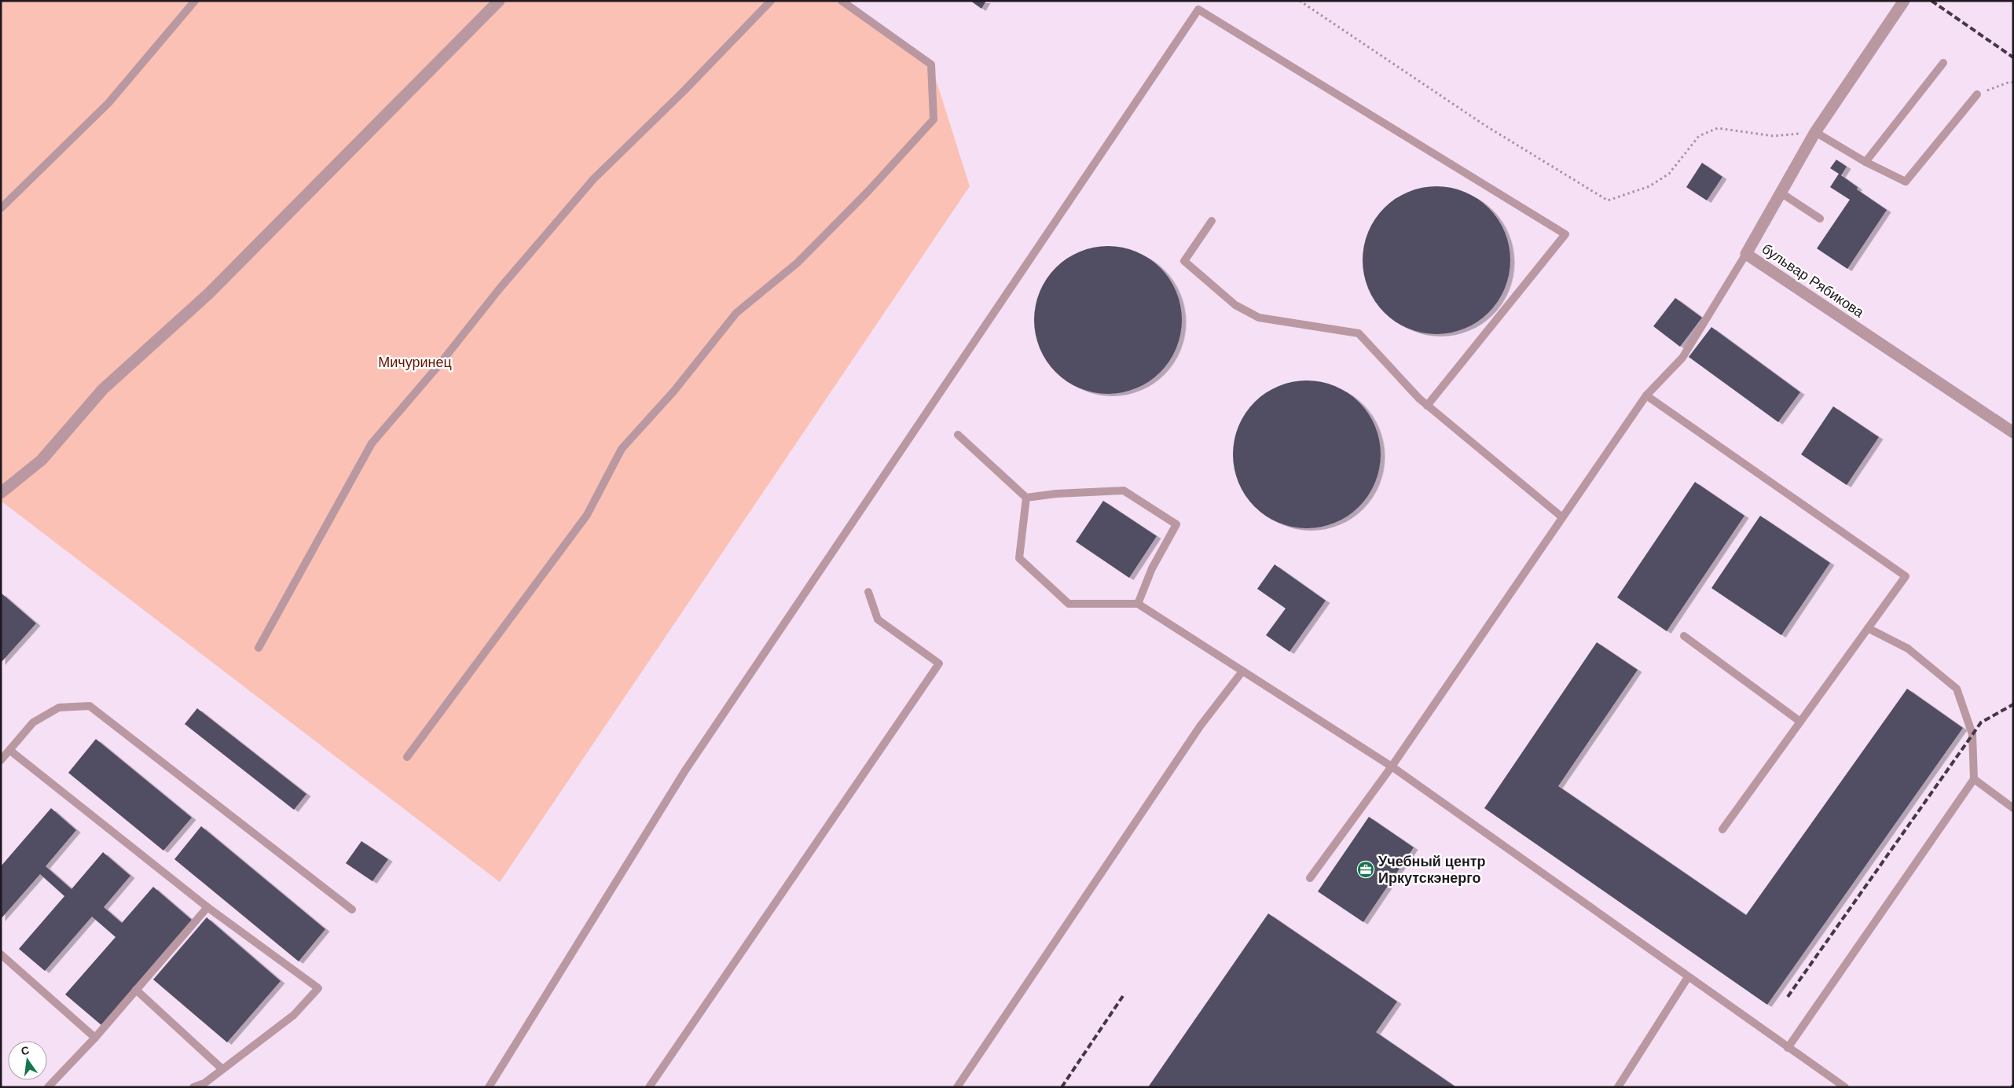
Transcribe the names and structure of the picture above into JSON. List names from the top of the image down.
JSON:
{
  "streets": {
    "street": ["бульвар Рябикова"]
  },
  "parks": ["Мичуринец"],
  "places": {
    "office": ["Учебный центр Иркутскэнерго"]
  },
  "north": "top"
}
